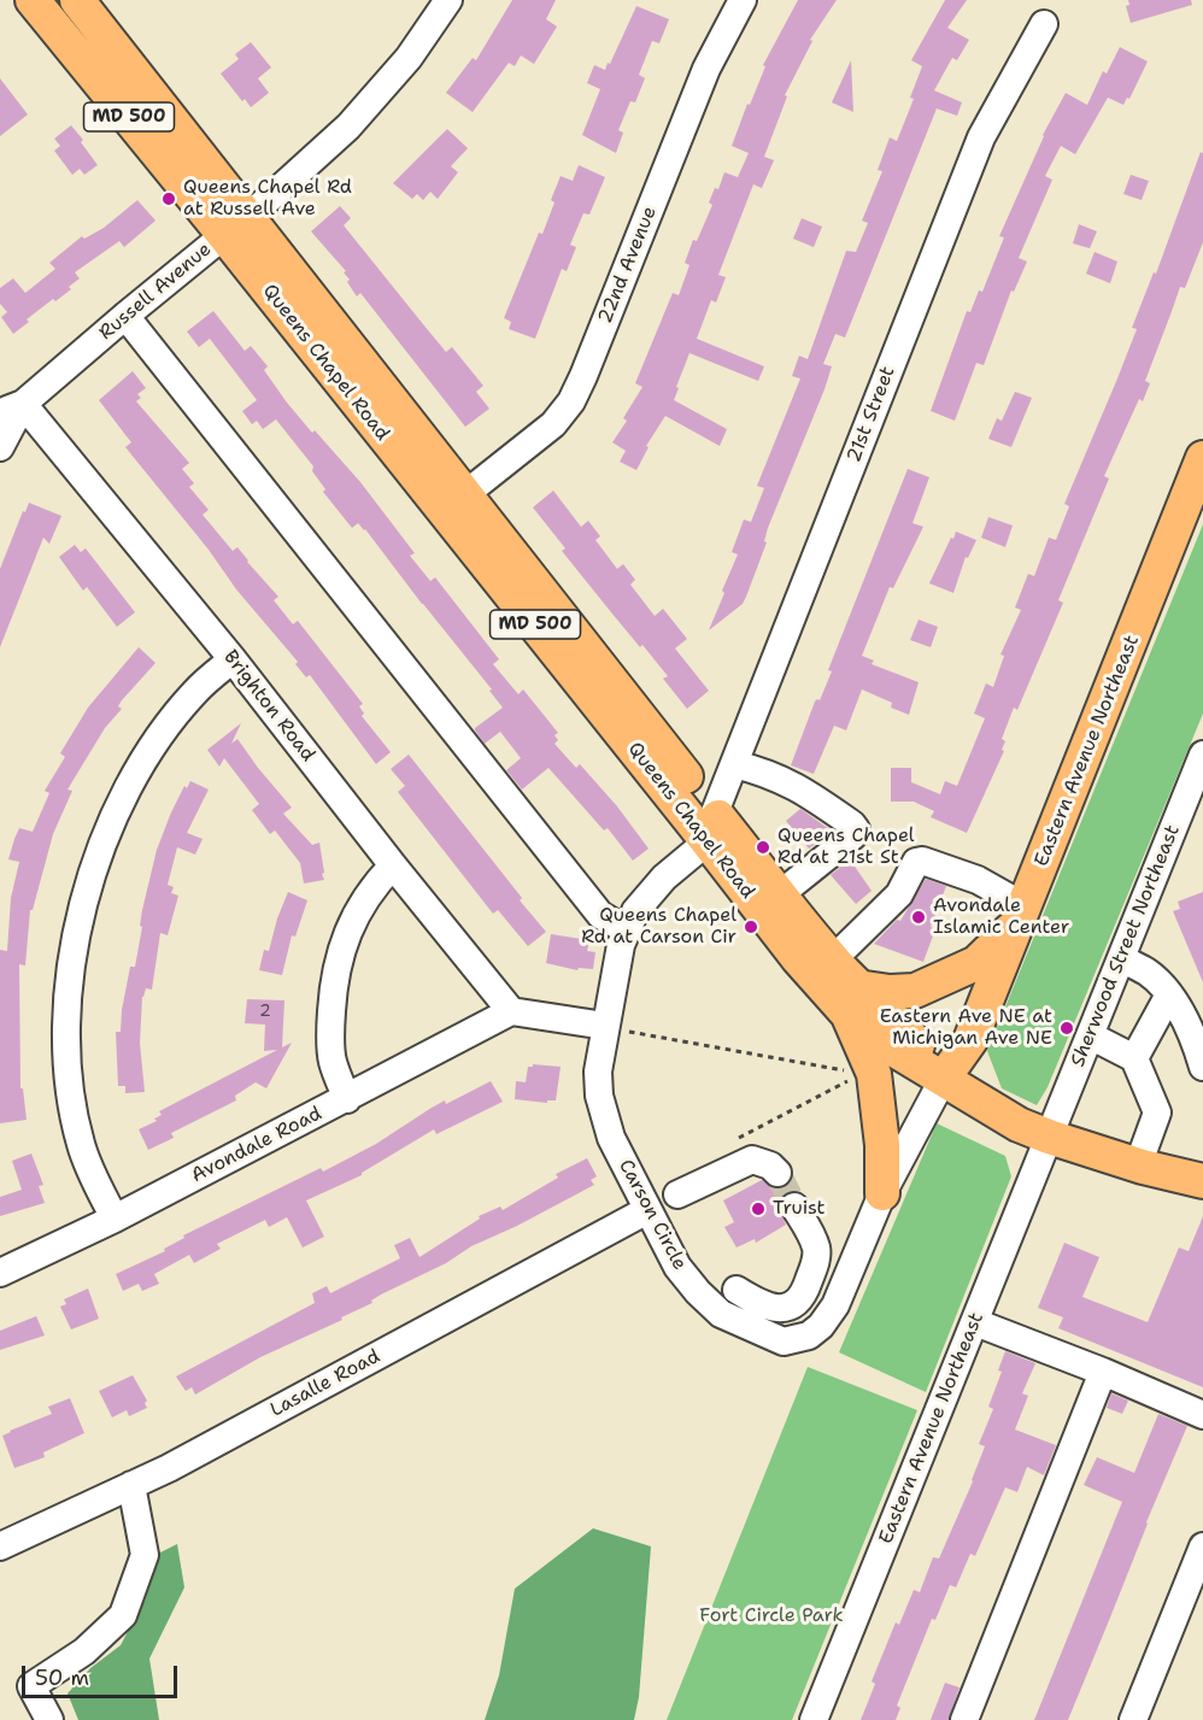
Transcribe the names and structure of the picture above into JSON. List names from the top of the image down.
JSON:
{
  "streets": {
    "main road": ["MD 500", "Queens Chapel Road", "Eastern Avenue Northeast"],
    "street": [
      "22nd Avenue",
      "Russell Avenue",
      "21st Street",
      "Brighton Road",
      "Sherwood Street Northeast",
      "Avondale Road",
      "Carson Circle",
      "Lasalle Road"
    ]
  },
  "crossings": [
    ["22nd Avenue", "Queens Chapel Road"],
    ["Russell Avenue", "Queens Chapel Road"],
    ["Russell Avenue", "Brighton Road"],
    ["Queens Chapel Road", "21st Street"],
    ["Queens Chapel Road", "Eastern Avenue Northeast"],
    ["Queens Chapel Road", "Sherwood Street Northeast"],
    ["Queens Chapel Road", "Carson Circle"],
    ["21st Street", "Carson Circle"],
    ["Brighton Road", "Avondale Road"],
    ["Eastern Avenue Northeast", "Sherwood Street Northeast"],
    ["Eastern Avenue Northeast", "Carson Circle"],
    ["Carson Circle", "Lasalle Road"]
  ],
  "parks": ["Fort Circle Park"],
  "places": [
    "Queens Chapel Rd at Russell Ave",
    "Queens Chapel Rd at 21st St",
    "Avondale Islamic Center",
    "Queens Chapel Rd at Carson Cir",
    "Eastern Ave NE at Michigan Ave NE",
    "Truist"
  ],
  "house_numbers": ["2"],
  "scale_bar": "50 m"
}
